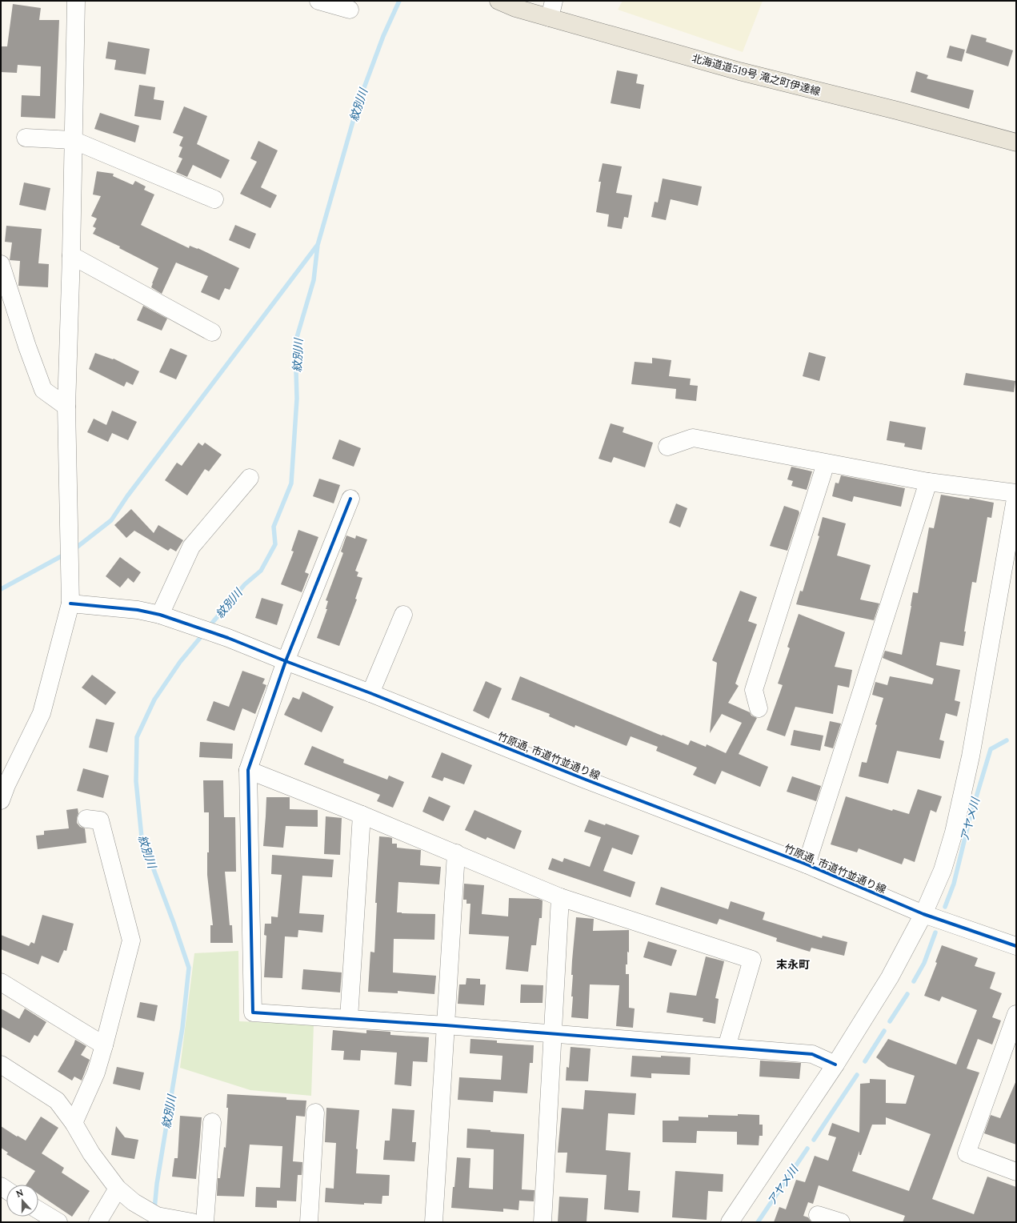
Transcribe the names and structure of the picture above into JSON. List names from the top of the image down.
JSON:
{
  "streets": {
    "main road": ["北海道道519号 滝之町伊達線"],
    "street": ["竹原通, 市道竹並通り線"]
  },
  "districts": ["末永町"],
  "water": ["紋別川", "アヤメ川"],
  "north": "top"
}
